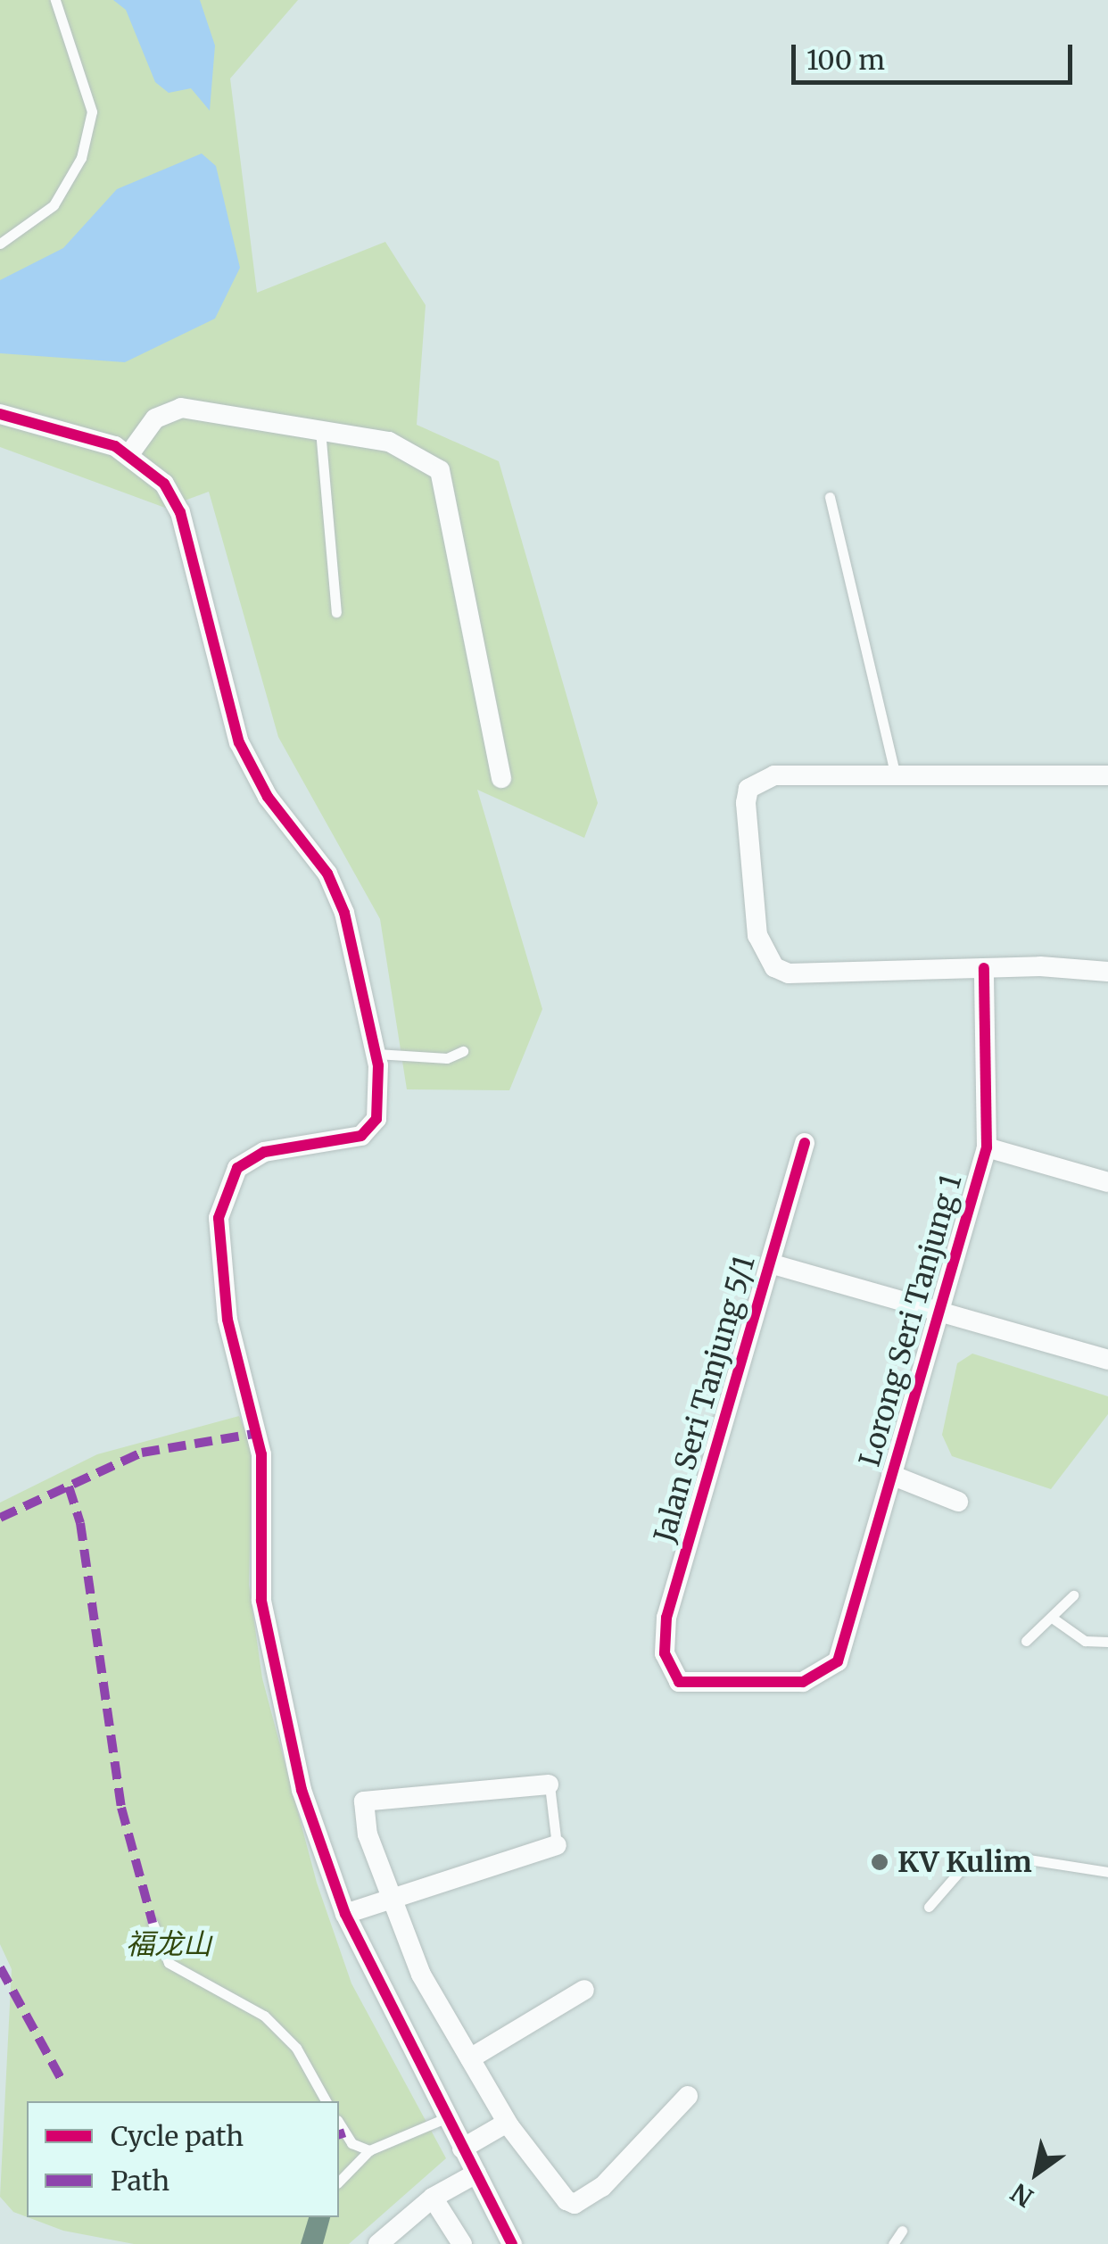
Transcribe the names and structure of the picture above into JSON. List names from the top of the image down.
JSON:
{
  "streets": {
    "street": ["Lorong Seri Tanjung 1", "Jalan Seri Tanjung 5/1"]
  },
  "crossings": [
    ["Lorong Seri Tanjung 1", "Jalan Seri Tanjung 5/1"]
  ],
  "parks": ["福龙山"],
  "places": ["KV Kulim"],
  "legend": ["Cycle path", "Path"],
  "scale_bar": "100 m",
  "north": "bottom left"
}
